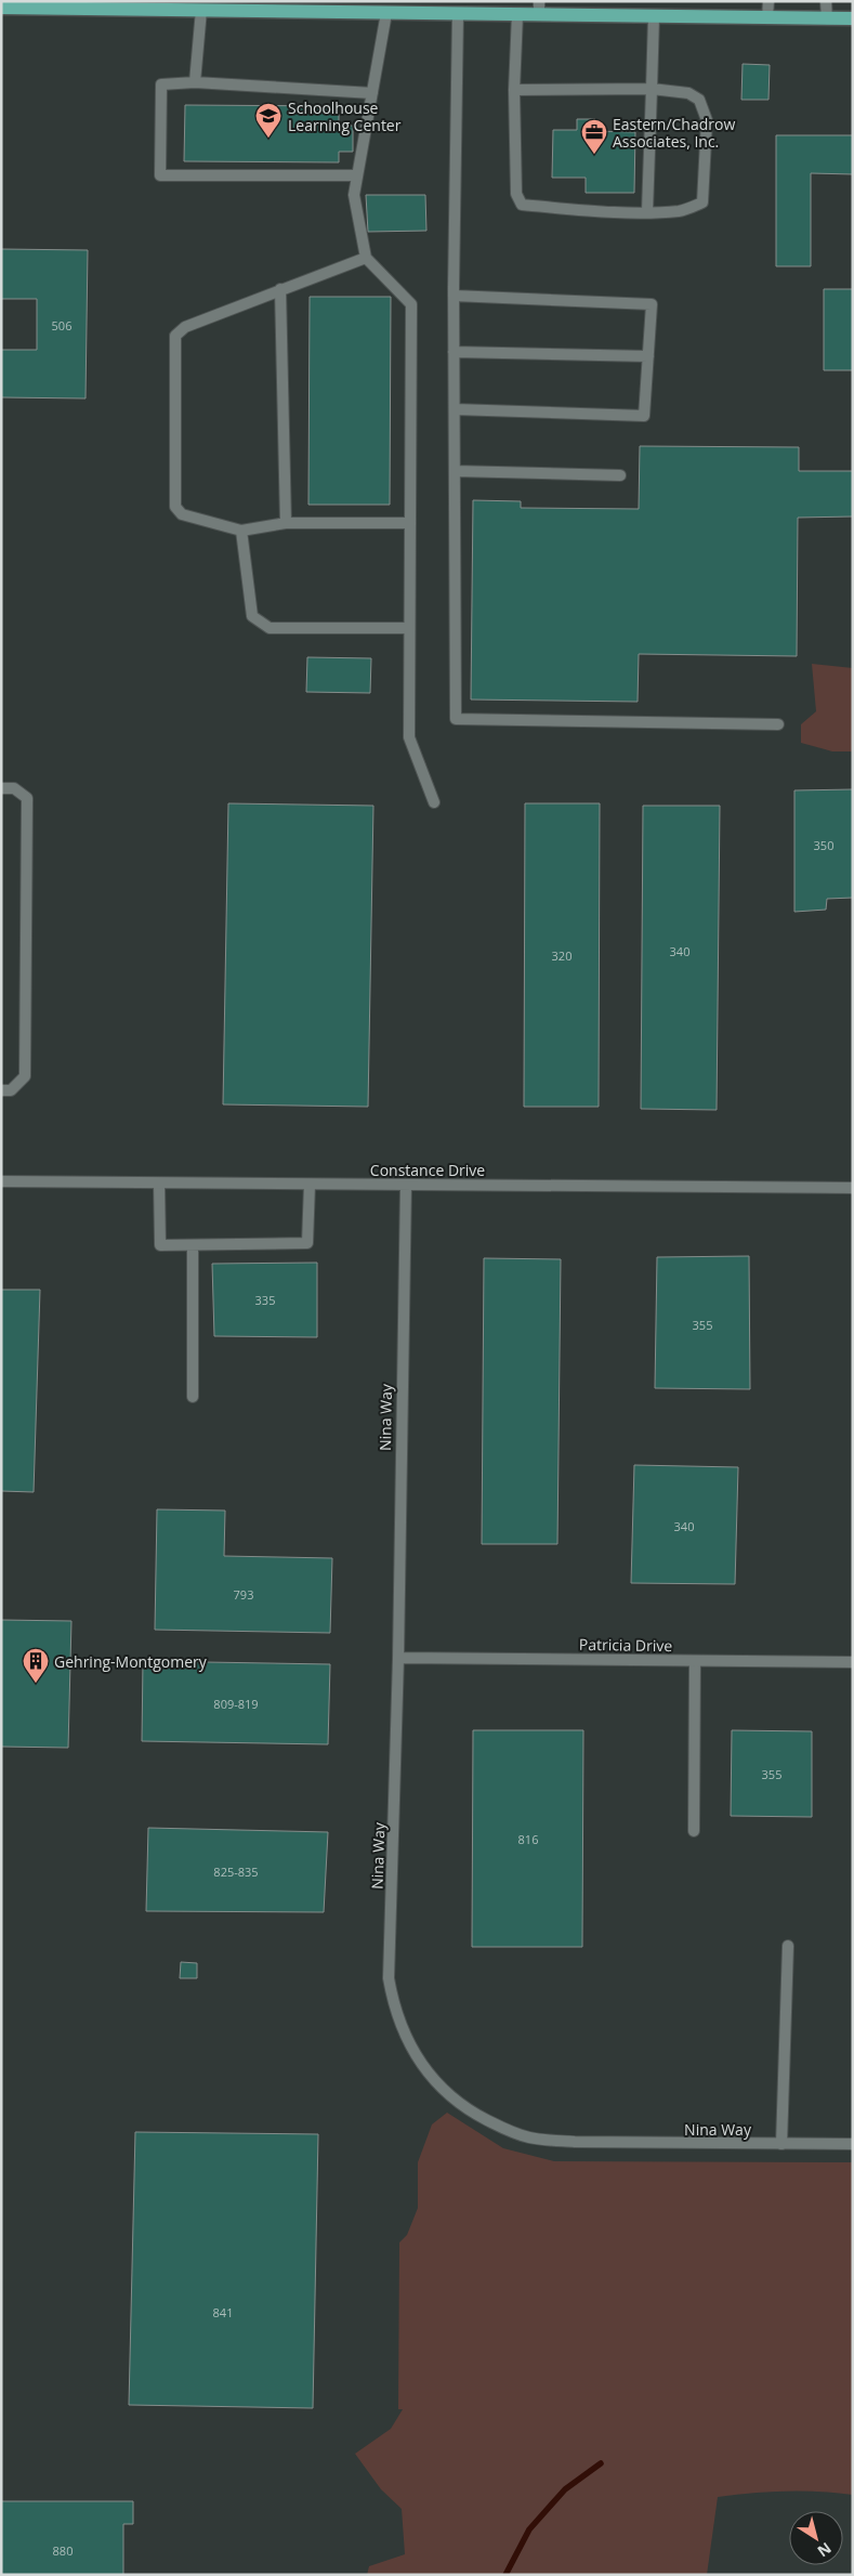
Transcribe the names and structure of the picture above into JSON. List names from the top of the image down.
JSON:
{
  "streets": {
    "street": ["Constance Drive", "Nina Way", "Patricia Drive"]
  },
  "crossings": [
    ["Constance Drive", "Nina Way"],
    ["Nina Way", "Patricia Drive"]
  ],
  "places": {
    "school or university": ["Schoolhouse Learning Center"],
    "office": ["Eastern/Chadrow Associates, Inc."],
    "building": ["Gehring-Montgomery"]
  },
  "house_numbers": [
    "506",
    "350",
    "340",
    "320",
    "335",
    "355",
    "340",
    "793",
    "809-819",
    "355",
    "816",
    "825-835",
    "841",
    "880"
  ],
  "north": "bottom right"
}
